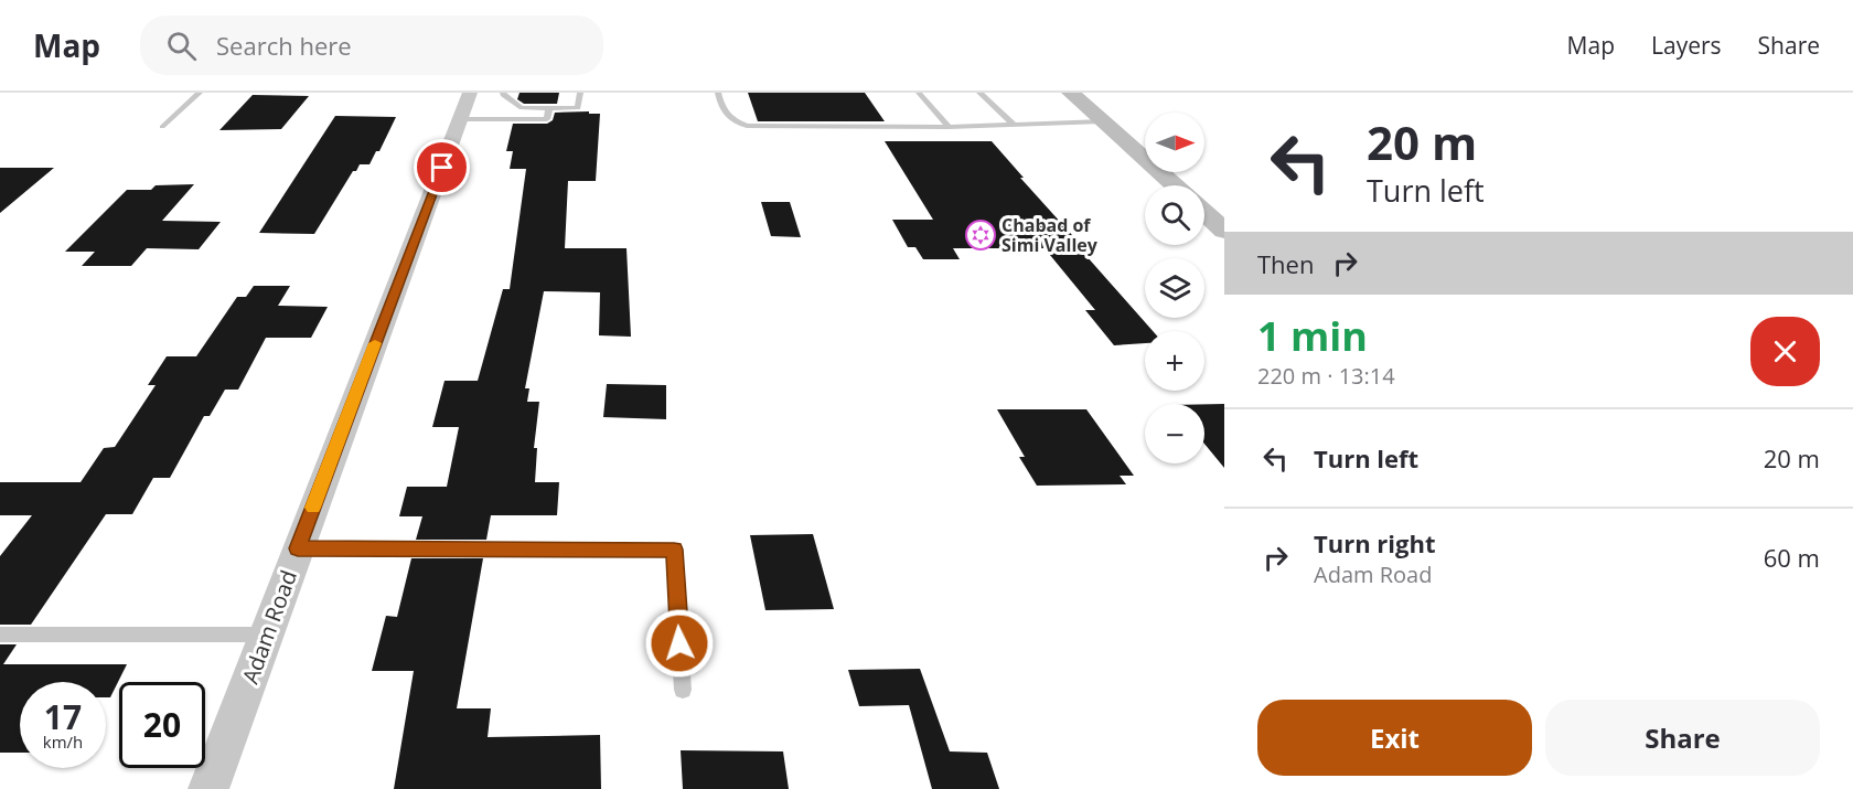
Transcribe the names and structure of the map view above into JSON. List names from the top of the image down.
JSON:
{
  "streets": {
    "street": ["Adam Road"]
  },
  "places": {
    "synagogue": ["Chabad of Simi Valley"]
  },
  "north": "right",
  "page": {
    "header": "Map",
    "search": "Search here",
    "nav": ["Map", "Layers", "Share"],
    "turn": ["20 m", "Turn left"],
    "map_buttons": ["+", "−"],
    "then": "Then",
    "heading": ["1 min", "220 m · 13:14"],
    "list": [
      {
        "name": "Turn left",
        "value": "20 m"
      },
      {
        "name": "Turn right",
        "note": "Adam Road",
        "value": "60 m"
      }
    ],
    "speed": "17 km/h",
    "limit": "20",
    "buttons": ["Exit", "Share"]
  }
}
